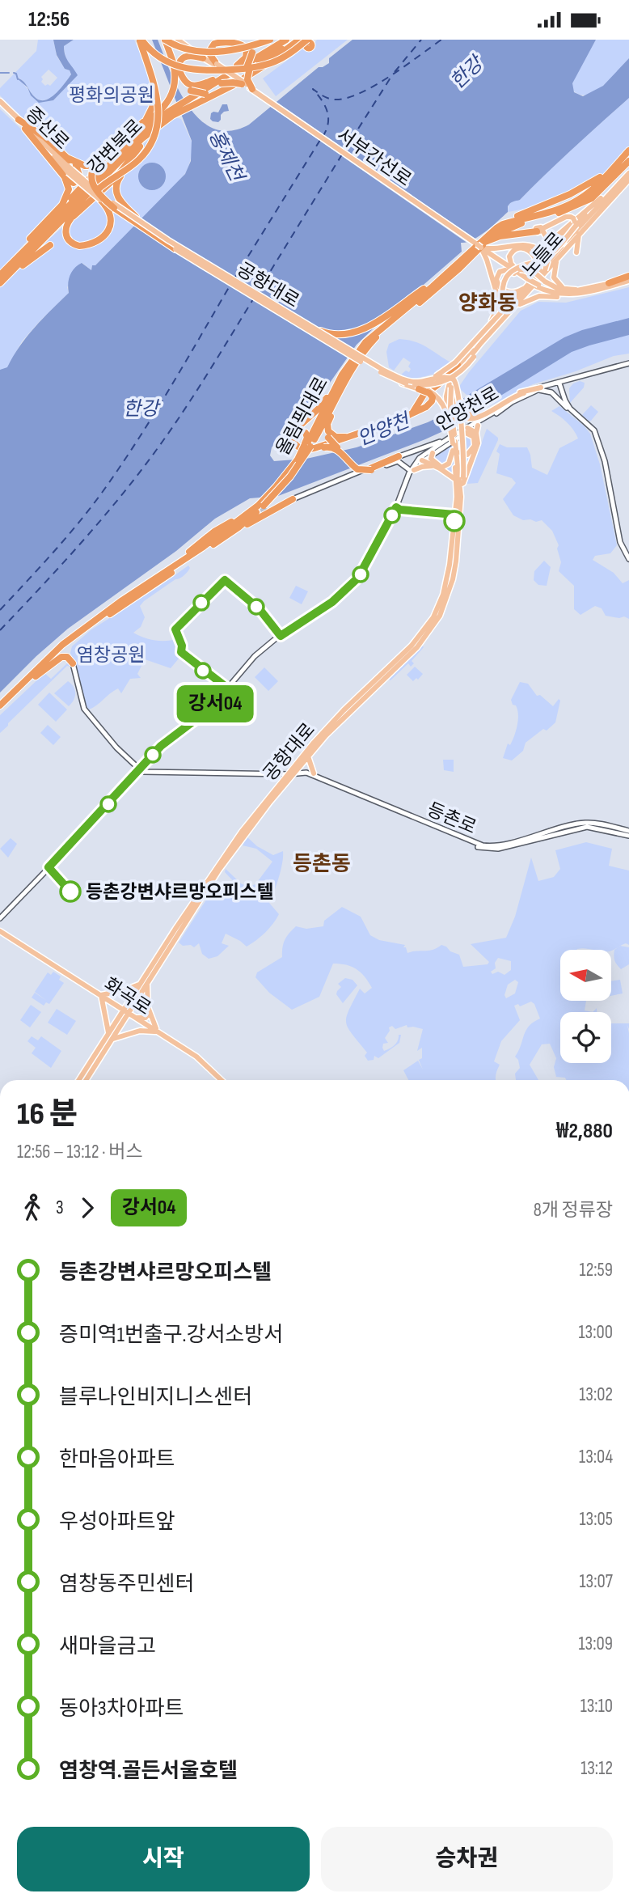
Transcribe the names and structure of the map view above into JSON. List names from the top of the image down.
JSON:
{
  "streets": {
    "highway": ["강변북로", "올림픽대로"],
    "main road": [
      "증산로",
      "서부간선로",
      "노들로",
      "공항대로",
      "안양천로",
      "등촌로",
      "화곡로"
    ]
  },
  "crossings": [
    ["증산로", "공항대로"],
    ["서부간선로", "노들로"],
    ["서부간선로", "올림픽대로"],
    ["노들로", "공항대로"],
    ["노들로", "안양천로"],
    ["공항대로", "안양천로"],
    ["공항대로", "등촌로"],
    ["공항대로", "화곡로"]
  ],
  "districts": ["양화동", "등촌동"],
  "water": ["한강", "홍제천", "안양천"],
  "parks": ["평화의공원", "염창공원"],
  "places": ["등촌강변샤르망오피스텔"],
  "lines": ["bus line 강서04"],
  "north": "left",
  "page": {
    "status": "12:56",
    "on_map": "강서04",
    "heading": ["16 분", "12:56 – 13:12 · 버스", "₩2,880"],
    "legs": ["3", "강서04", "8개 정류장"],
    "list": [
      {
        "name": "등촌강변샤르망오피스텔",
        "value": "12:59"
      },
      {
        "name": "증미역1번출구.강서소방서",
        "value": "13:00"
      },
      {
        "name": "블루나인비지니스센터",
        "value": "13:02"
      },
      {
        "name": "한마음아파트",
        "value": "13:04"
      },
      {
        "name": "우성아파트앞",
        "value": "13:05"
      },
      {
        "name": "염창동주민센터",
        "value": "13:07"
      },
      {
        "name": "새마을금고",
        "value": "13:09"
      },
      {
        "name": "동아3차아파트",
        "value": "13:10"
      },
      {
        "name": "염창역.골든서울호텔",
        "value": "13:12"
      }
    ],
    "buttons": ["시작", "승차권"]
  }
}
